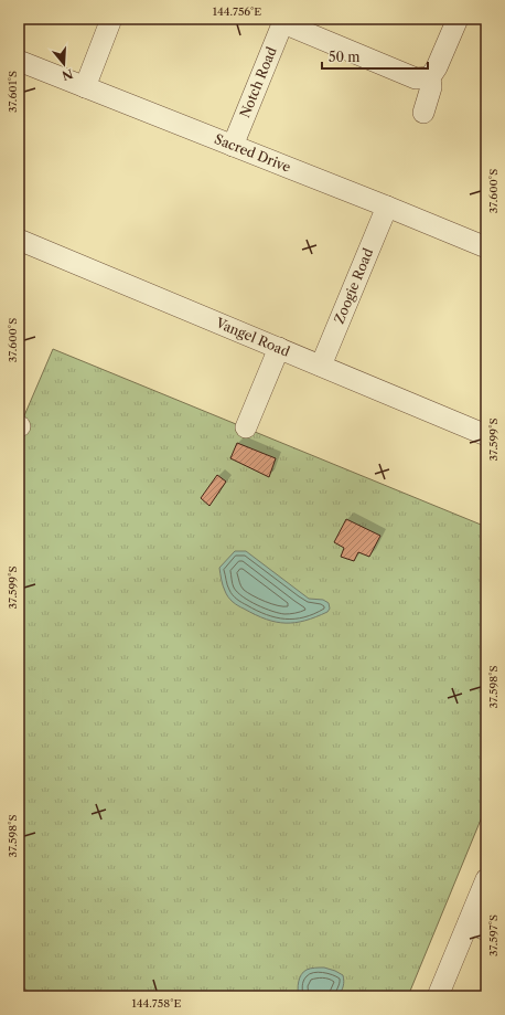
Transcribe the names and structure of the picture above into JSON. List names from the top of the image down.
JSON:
{
  "streets": {
    "street": [
      "Notch Road",
      "Sacred Drive",
      "Zoogie Road",
      "Vangel Road"
    ]
  },
  "crossings": [
    ["Notch Road", "Sacred Drive"],
    ["Sacred Drive", "Zoogie Road"],
    ["Zoogie Road", "Vangel Road"]
  ],
  "scale_bar": "50 m",
  "north": "bottom",
  "coordinates": [
    "144.756°E",
    "37.601°S",
    "37.600°S",
    "37.599°S",
    "37.598°S",
    "37.597°S",
    "144.758°E"
  ]
}
